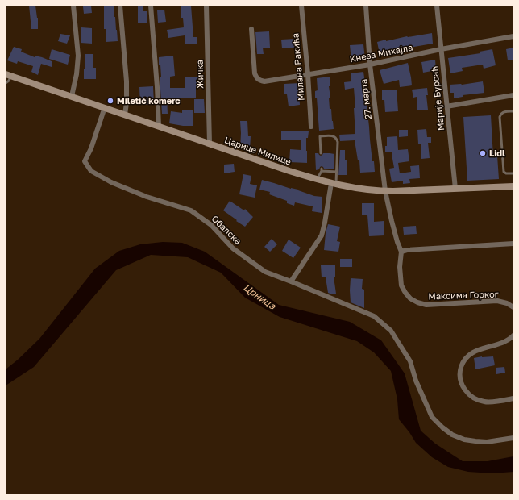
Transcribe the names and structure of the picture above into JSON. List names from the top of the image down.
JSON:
{
  "streets": {
    "main road": ["Царице Милице"],
    "street": [
      "Кнеза Михајла",
      "Милана Ракића",
      "Жичка",
      "Марије Бурсаћ",
      "27. марта",
      "Обалска",
      "Максима Горког"
    ]
  },
  "crossings": [
    ["Кнеза Михајла", "Милана Ракића"],
    ["Кнеза Михајла", "Марије Бурсаћ"],
    ["Кнеза Михајла", "27. марта"],
    ["Жичка", "Царице Милице"],
    ["Марије Бурсаћ", "Царице Милице"],
    ["27. марта", "Царице Милице"],
    ["27. марта", "Максима Горког"],
    ["Царице Милице", "Обалска"],
    ["Царице Милице", "Максима Горког"]
  ],
  "water": ["Црница"],
  "places": ["Miletić komerc", "Lidl"]
}
